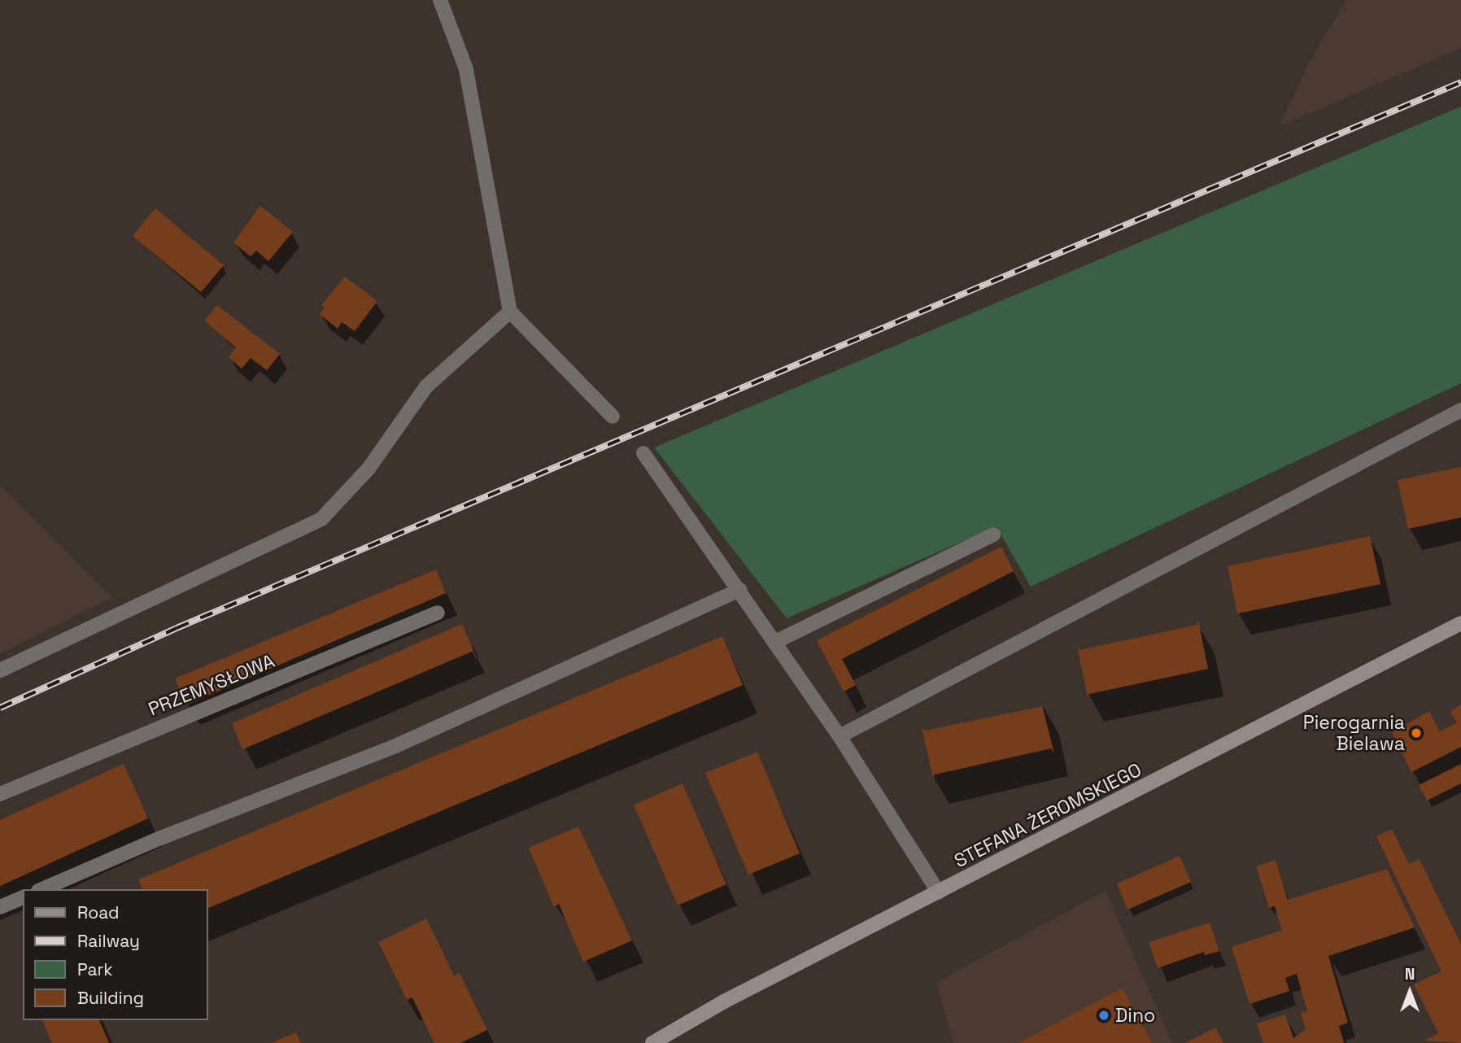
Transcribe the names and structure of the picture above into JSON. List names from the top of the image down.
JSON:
{
  "streets": {
    "street": ["PRZEMYSŁOWA", "STEFANA ŻEROMSKIEGO"]
  },
  "places": ["Pierogarnia Bielawa", "Dino"],
  "legend": [
    "Road",
    "Railway",
    "Park",
    "Building"
  ],
  "north": "top"
}
